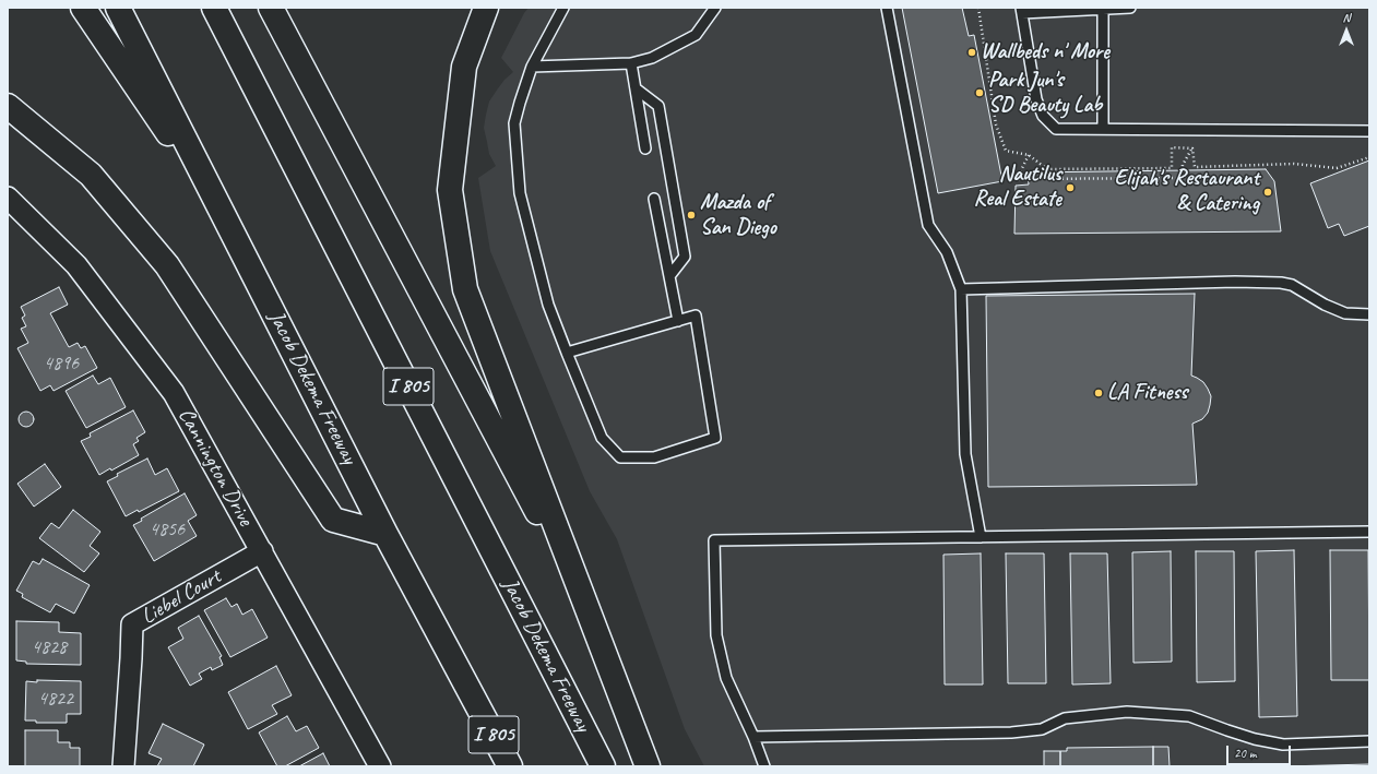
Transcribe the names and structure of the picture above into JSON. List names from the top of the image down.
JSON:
{
  "streets": {
    "highway": ["I 805", "Jacob Dekema Freeway"],
    "street": ["Cannington Drive", "Liebel Court"]
  },
  "crossings": [
    ["Cannington Drive", "Liebel Court"]
  ],
  "places": [
    "Wallbeds n' More",
    "Park Jun's SD Beauty Lab",
    "Nautilus Real Estate",
    "Elijah's Restaurant & Catering",
    "Mazda of San Diego",
    "LA Fitness"
  ],
  "house_numbers": [
    "4896",
    "4856",
    "4828",
    "4822"
  ],
  "scale_bar": "20 m",
  "north": "top"
}
